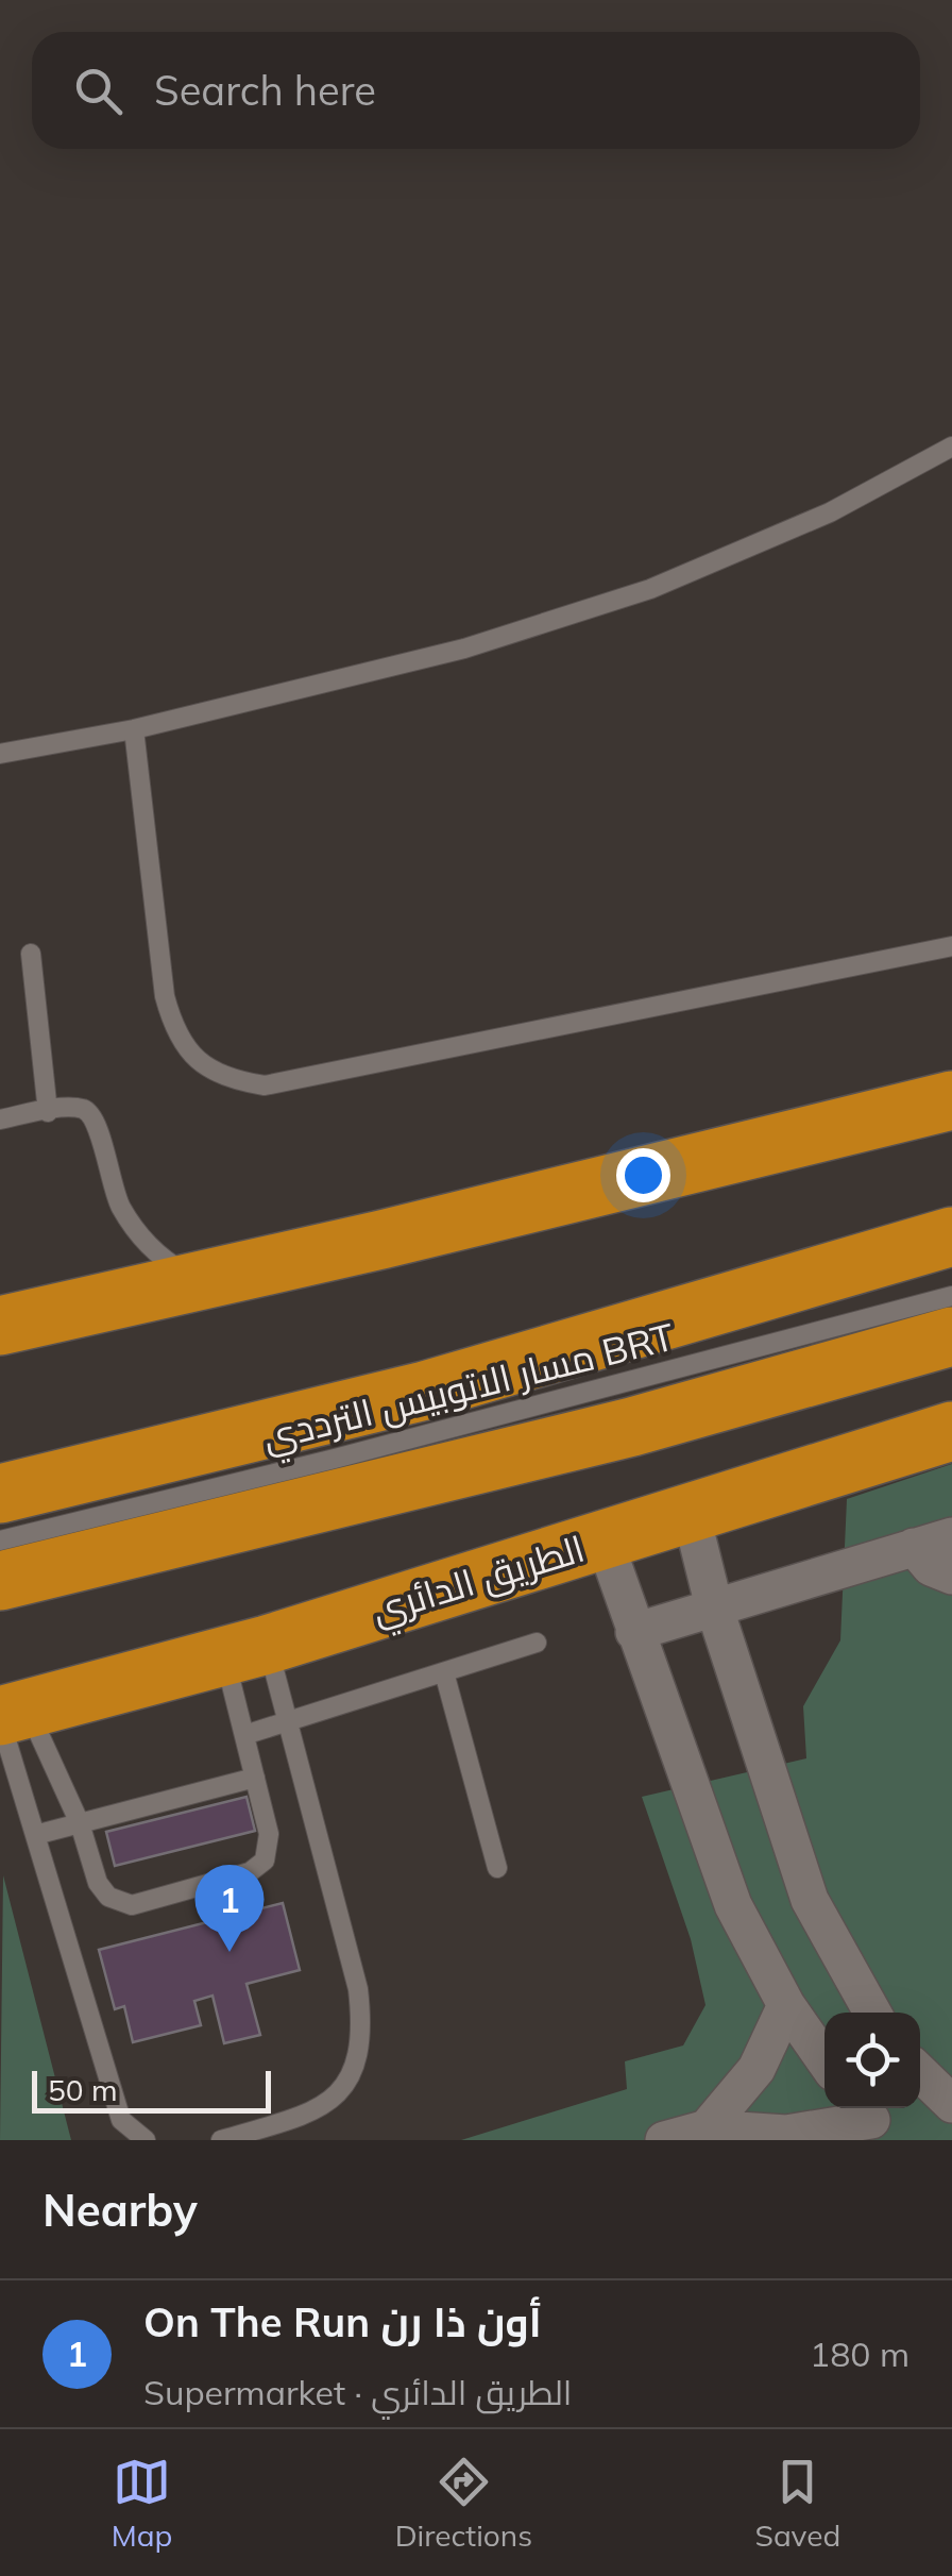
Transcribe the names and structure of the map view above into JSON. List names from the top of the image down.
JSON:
{
  "streets": {
    "highway": ["الطريق الدائري"],
    "lane": ["مسار الاتوبيس الترددي BRT"]
  },
  "scale_bar": "50 m",
  "page": {
    "search": "Search here",
    "pins": "1",
    "scale": "50 m",
    "heading": "Nearby",
    "list": [
      {
        "mark": "1",
        "name": "On The Run أون ذا رن",
        "note": "Supermarket · الطريق الدائري",
        "value": "180 m"
      }
    ],
    "nav": ["Map", "Directions", "Saved"]
  }
}
